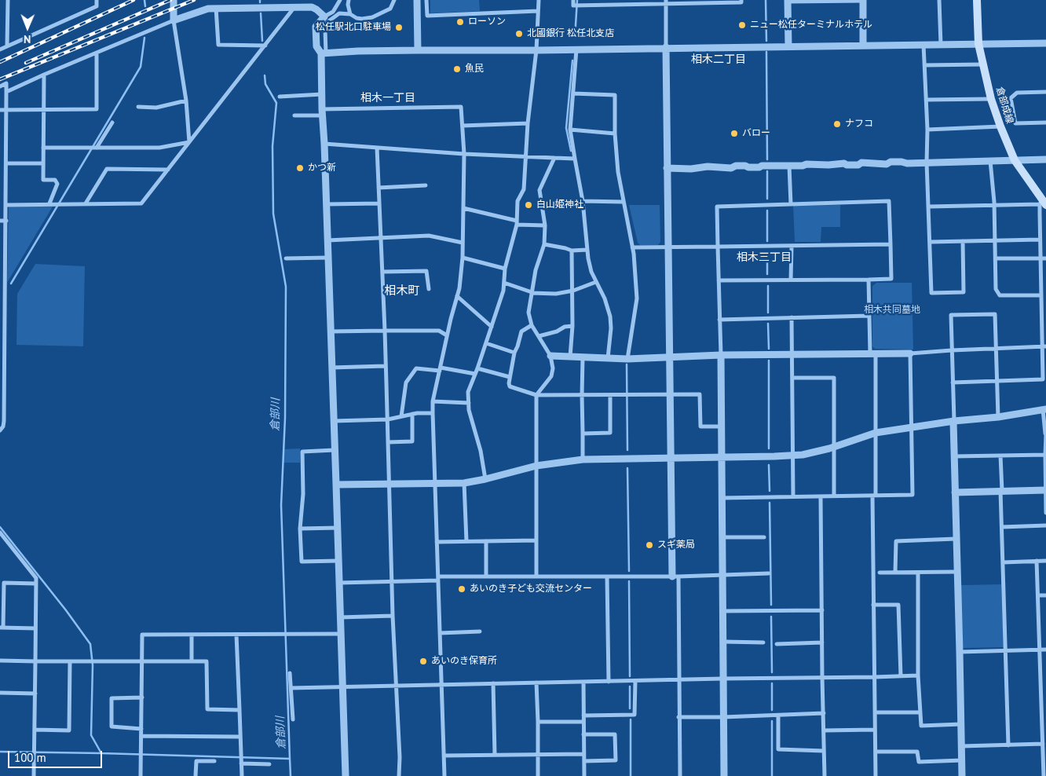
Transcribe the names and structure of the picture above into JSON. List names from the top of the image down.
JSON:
{
  "streets": {
    "main road": ["倉部成線"]
  },
  "districts": [
    "相木二丁目",
    "相木一丁目",
    "相木三丁目",
    "相木町"
  ],
  "water": ["倉部川"],
  "parks": ["相木共同墓地"],
  "places": [
    "ローソン",
    "ニュー松任ターミナルホテル",
    "松任駅北口駐車場",
    "北國銀行 松任北支店",
    "魚民",
    "ナフコ",
    "バロー",
    "かつ新",
    "白山姫神社",
    "スギ薬局",
    "あいのき子ども交流センター",
    "あいのき保育所"
  ],
  "scale_bar": "100 m",
  "north": "bottom"
}
